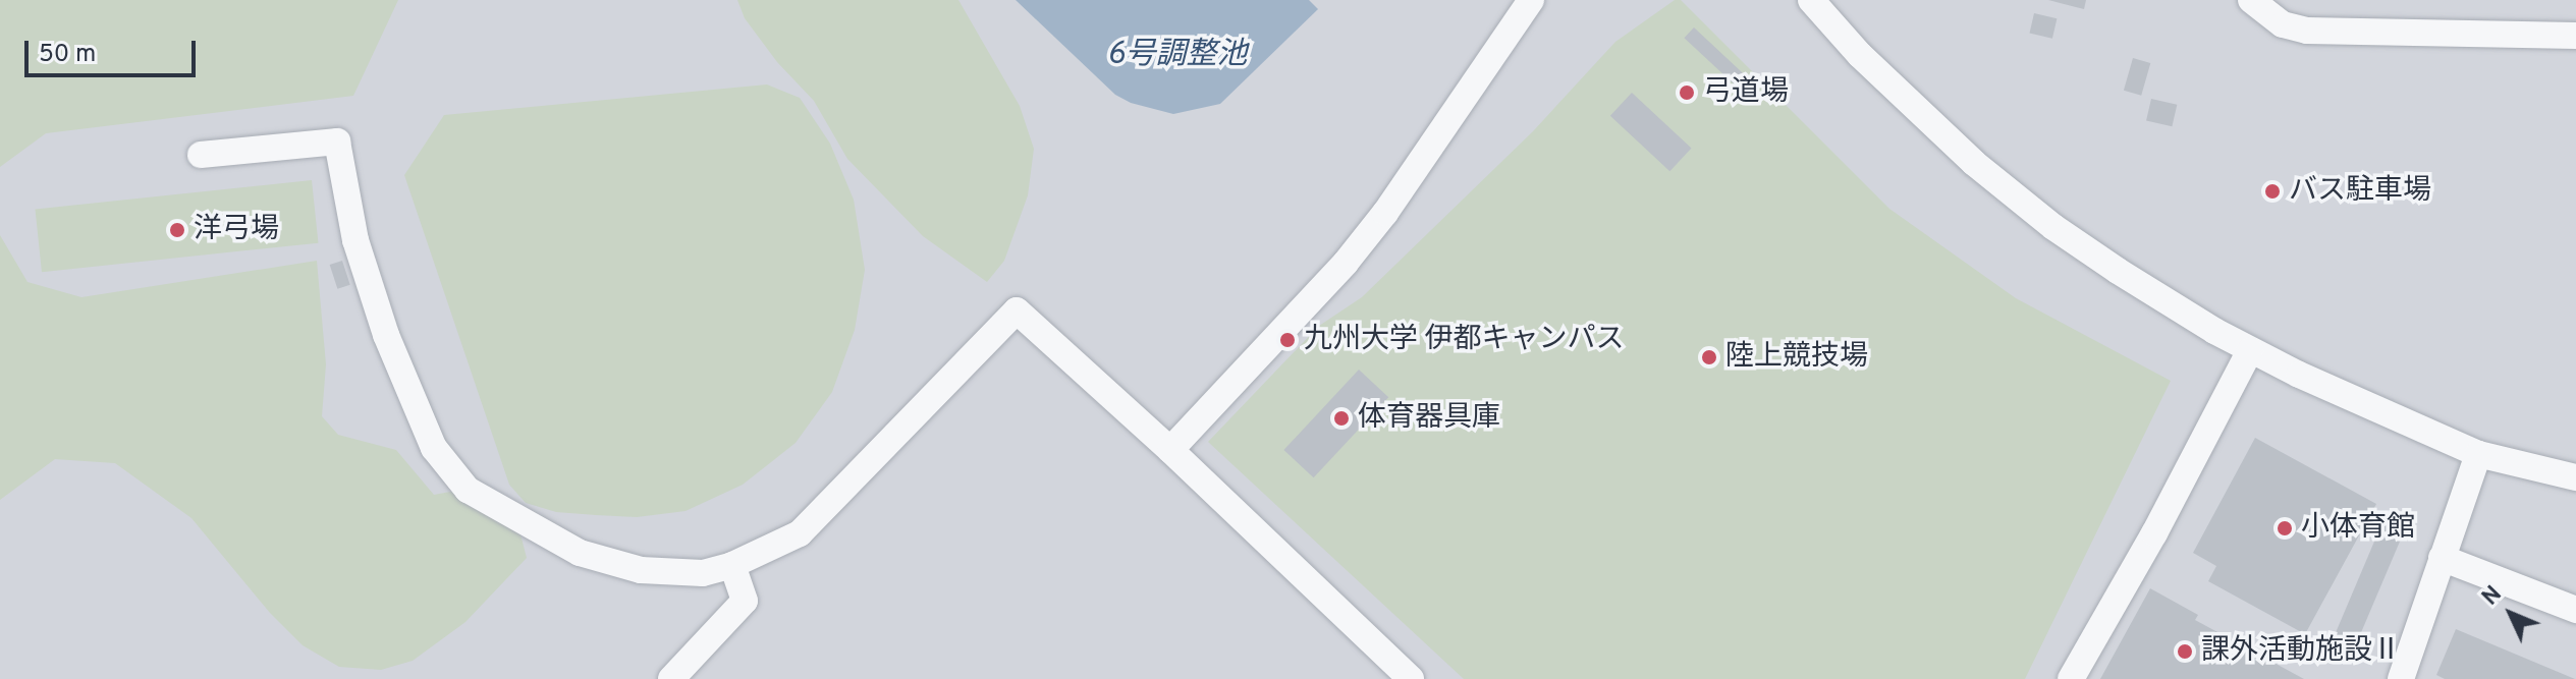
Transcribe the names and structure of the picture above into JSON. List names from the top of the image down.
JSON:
{
  "water": ["6号調整池"],
  "places": [
    "弓道場",
    "バス駐車場",
    "洋弓場",
    "九州大学 伊都キャンパス",
    "陸上競技場",
    "体育器具庫",
    "小体育館",
    "課外活動施設Ⅱ"
  ],
  "scale_bar": "50 m",
  "north": "top left"
}
